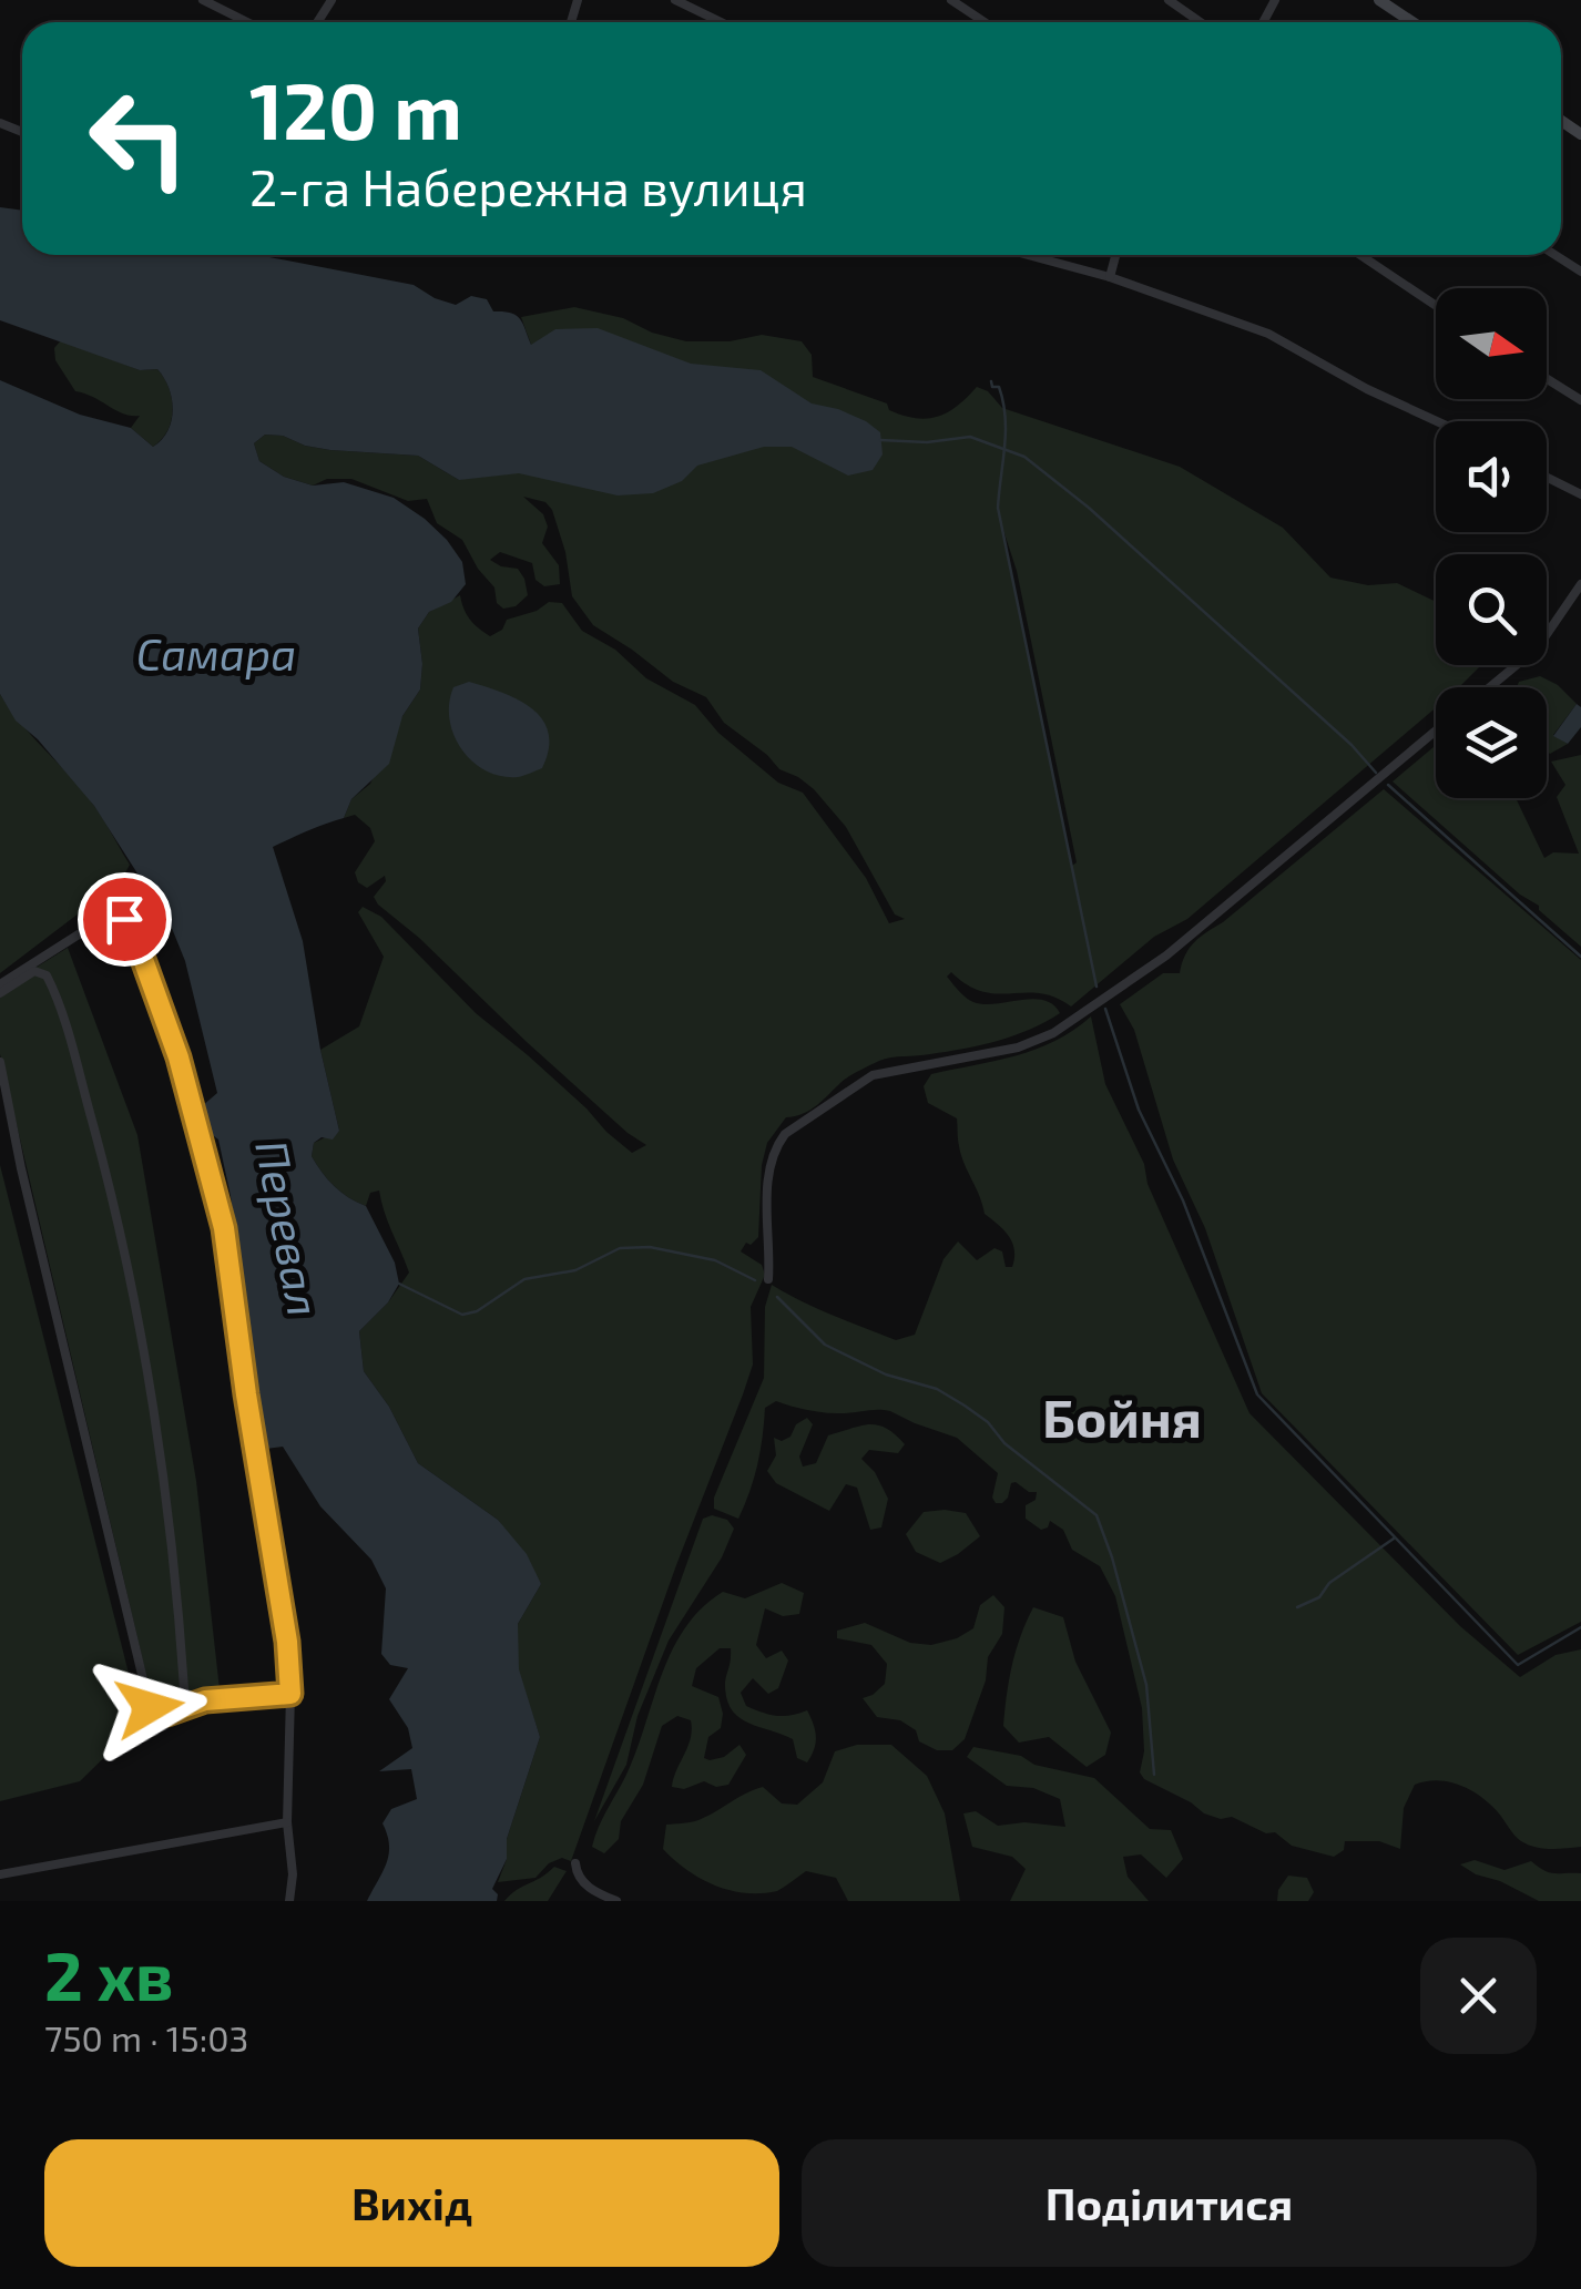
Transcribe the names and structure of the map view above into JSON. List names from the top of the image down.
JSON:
{
  "districts": ["Бойня"],
  "water": ["Самара", "Перевал"],
  "north": "right",
  "page": {
    "turn": ["120 m", "2-га Набережна вулиця"],
    "heading": ["2 хв", "750 m · 15:03"],
    "buttons": ["Вихід", "Поділитися"]
  }
}
